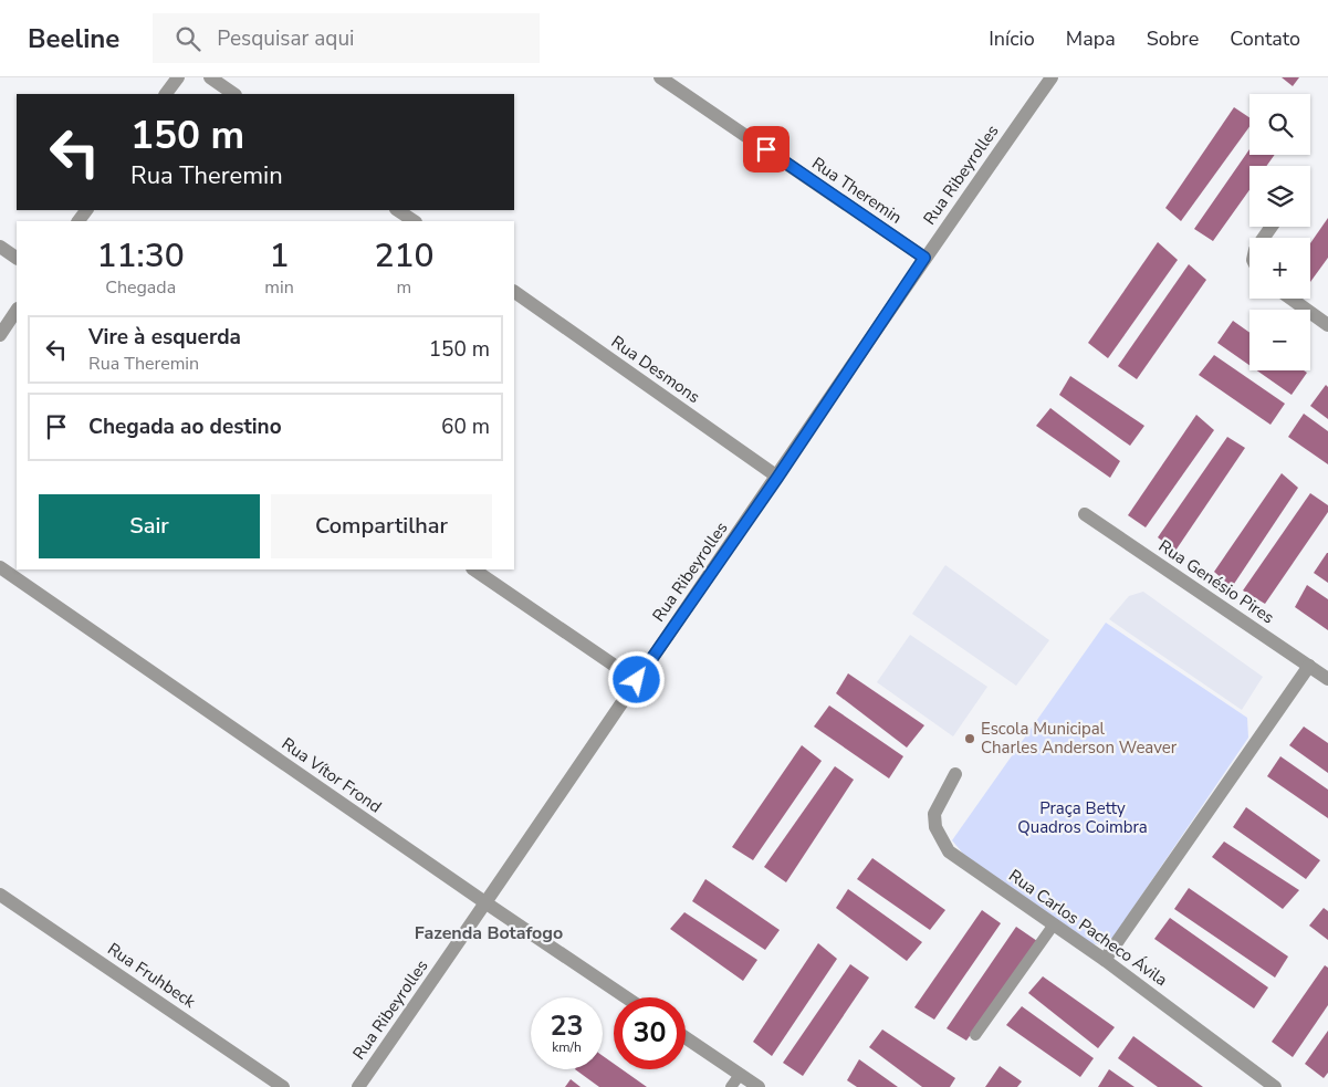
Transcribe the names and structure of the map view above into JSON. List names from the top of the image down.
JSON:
{
  "streets": {
    "street": [
      "Rua Ribeyrolles",
      "Rua Theremin",
      "Rua Desmons",
      "Rua Genésio Pires",
      "Rua Vítor Frond",
      "Rua Carlos Pacheco Ávila",
      "Rua Fruhbeck"
    ]
  },
  "crossings": [
    ["Rua Ribeyrolles", "Rua Theremin"],
    ["Rua Ribeyrolles", "Rua Desmons"],
    ["Rua Ribeyrolles", "Rua Vítor Frond"]
  ],
  "districts": ["Fazenda Botafogo"],
  "parks": ["Praça Betty Quadros Coimbra"],
  "places": ["Escola Municipal Charles Anderson Weaver"],
  "page": {
    "header": "Beeline",
    "search": "Pesquisar aqui",
    "nav": [
      "Início",
      "Mapa",
      "Sobre",
      "Contato"
    ],
    "map_buttons": ["+", "−"],
    "turn": ["150 m", "Rua Theremin"],
    "eta": [
      "11:30",
      "Chegada",
      "1",
      "min",
      "210",
      "m"
    ],
    "list": [
      {
        "name": "Vire à esquerda",
        "note": "Rua Theremin",
        "value": "150 m"
      },
      {
        "name": "Chegada ao destino",
        "value": "60 m"
      }
    ],
    "buttons": ["Sair", "Compartilhar"],
    "speed": "23 km/h",
    "limit": "30"
  }
}
